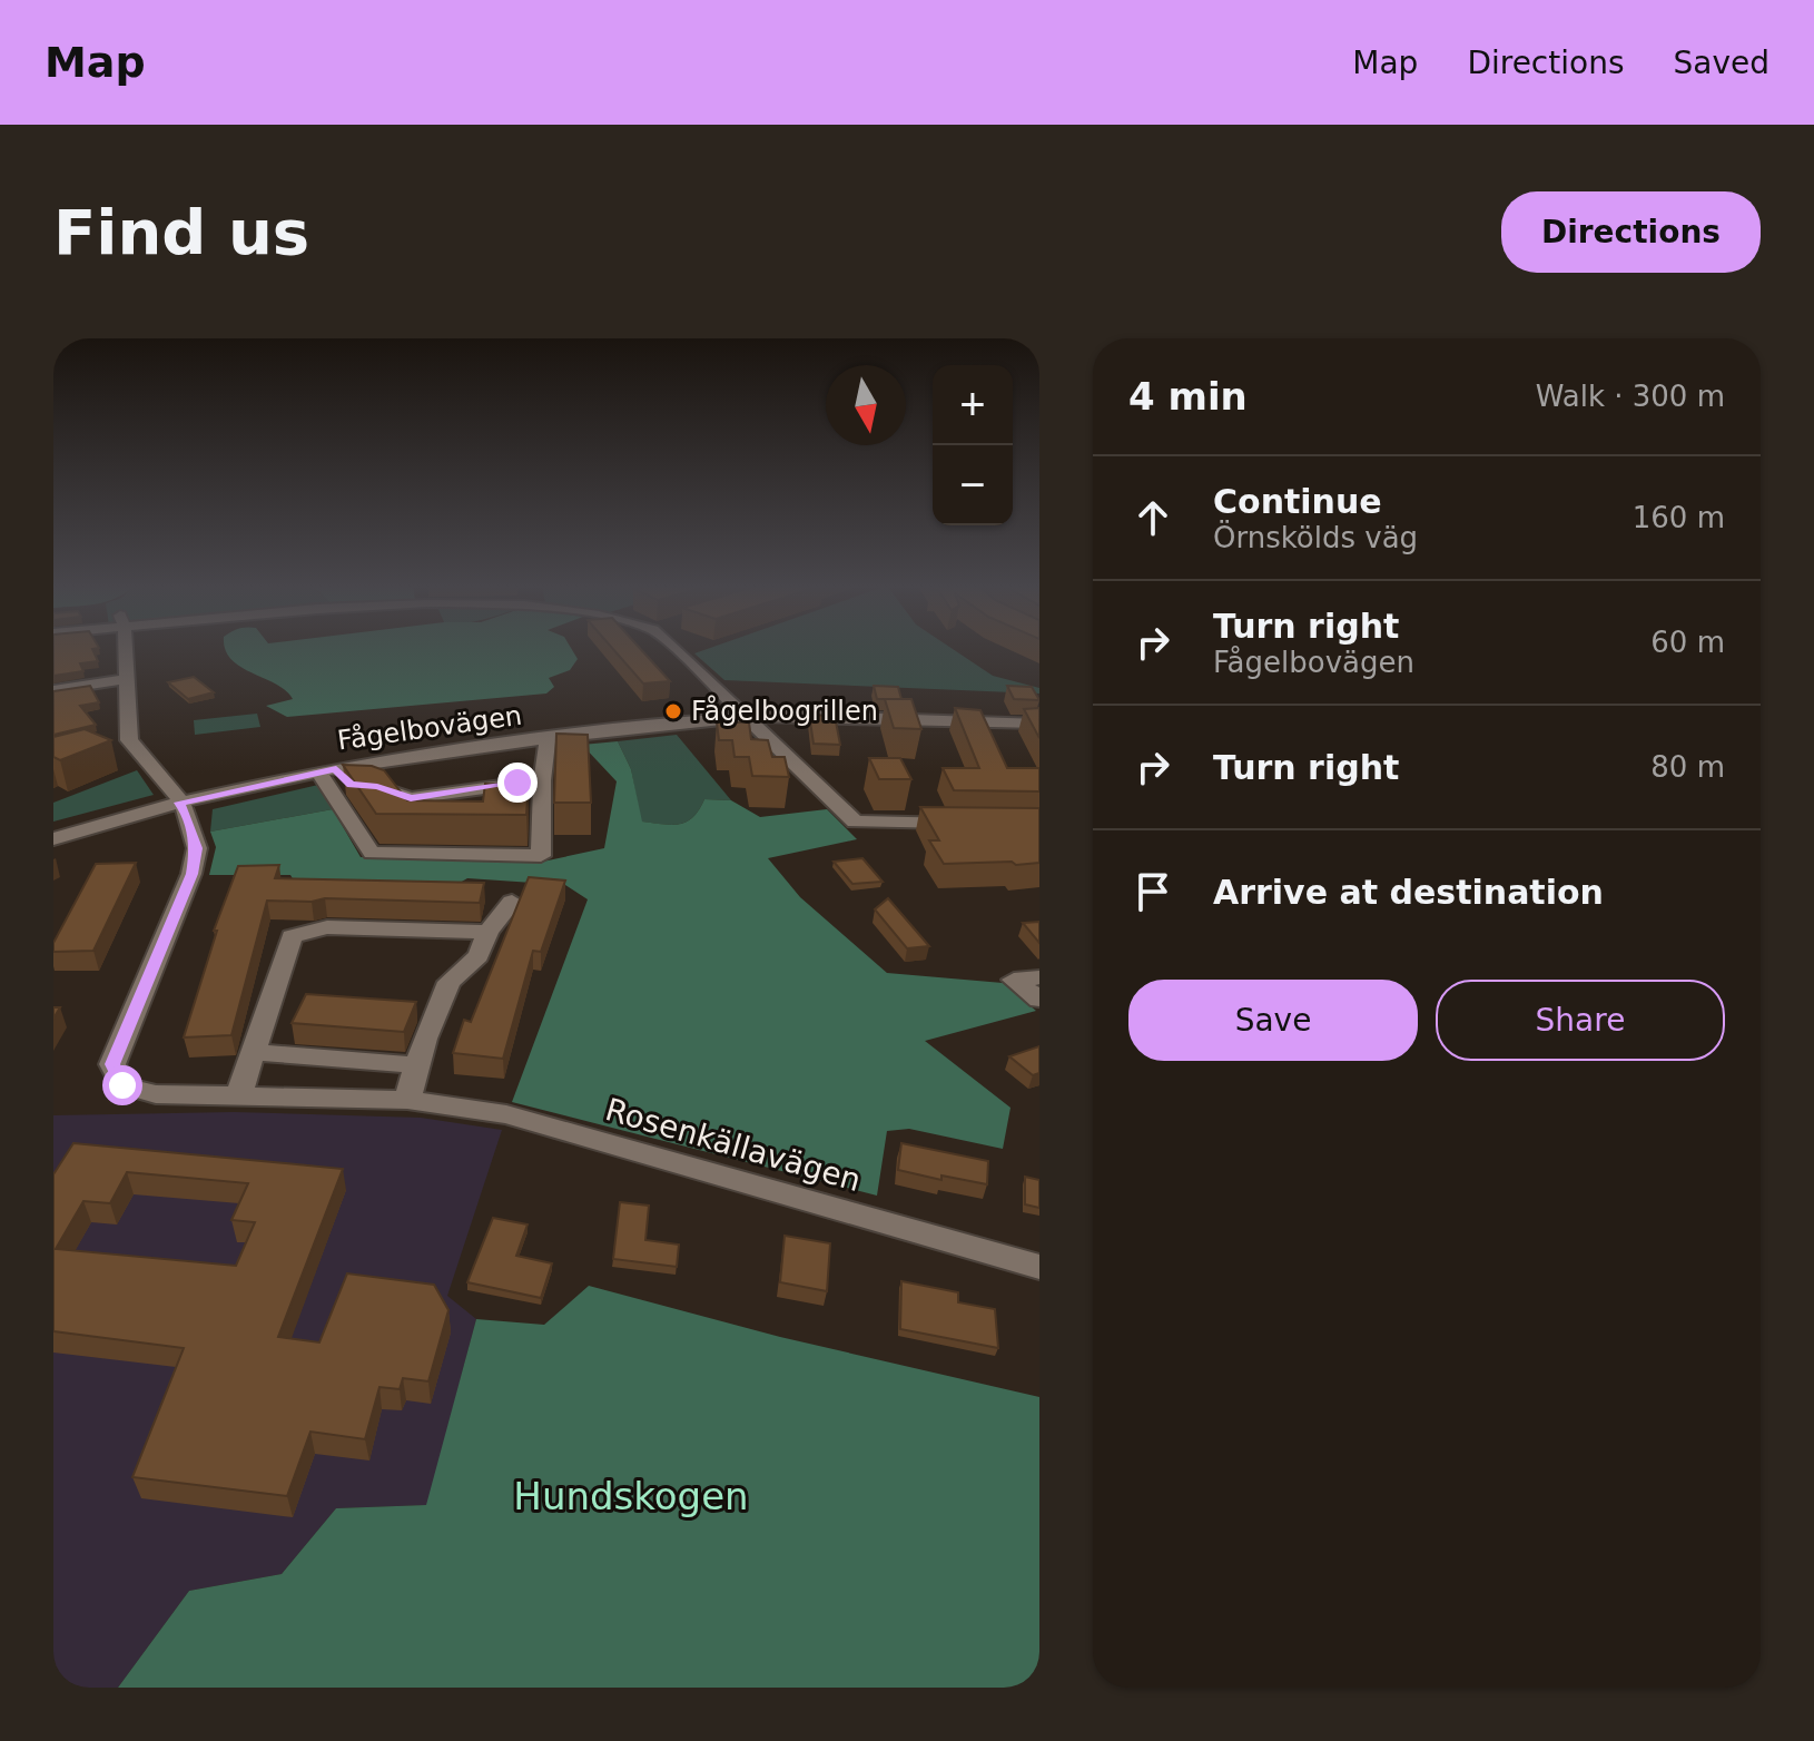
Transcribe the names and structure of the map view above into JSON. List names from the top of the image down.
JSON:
{
  "streets": {
    "street": ["Fågelbovägen", "Rosenkällavägen"]
  },
  "crossings": [
    ["Fågelbovägen", "Rosenkällavägen"]
  ],
  "parks": ["Hundskogen"],
  "places": ["Fågelbogrillen"],
  "north": "bottom",
  "page": {
    "header": "Map",
    "nav": ["Map", "Directions", "Saved"],
    "buttons": [
      "Directions",
      ["Save", "Share"]
    ],
    "title": "Find us",
    "heading": ["4 min", "Walk · 300 m"],
    "map_buttons": ["+", "−"],
    "list": [
      ["Continue", "Örnskölds väg", "160 m"],
      ["Turn right", "Fågelbovägen", "60 m"],
      ["Turn right", "80 m"],
      "Arrive at destination"
    ]
  }
}
